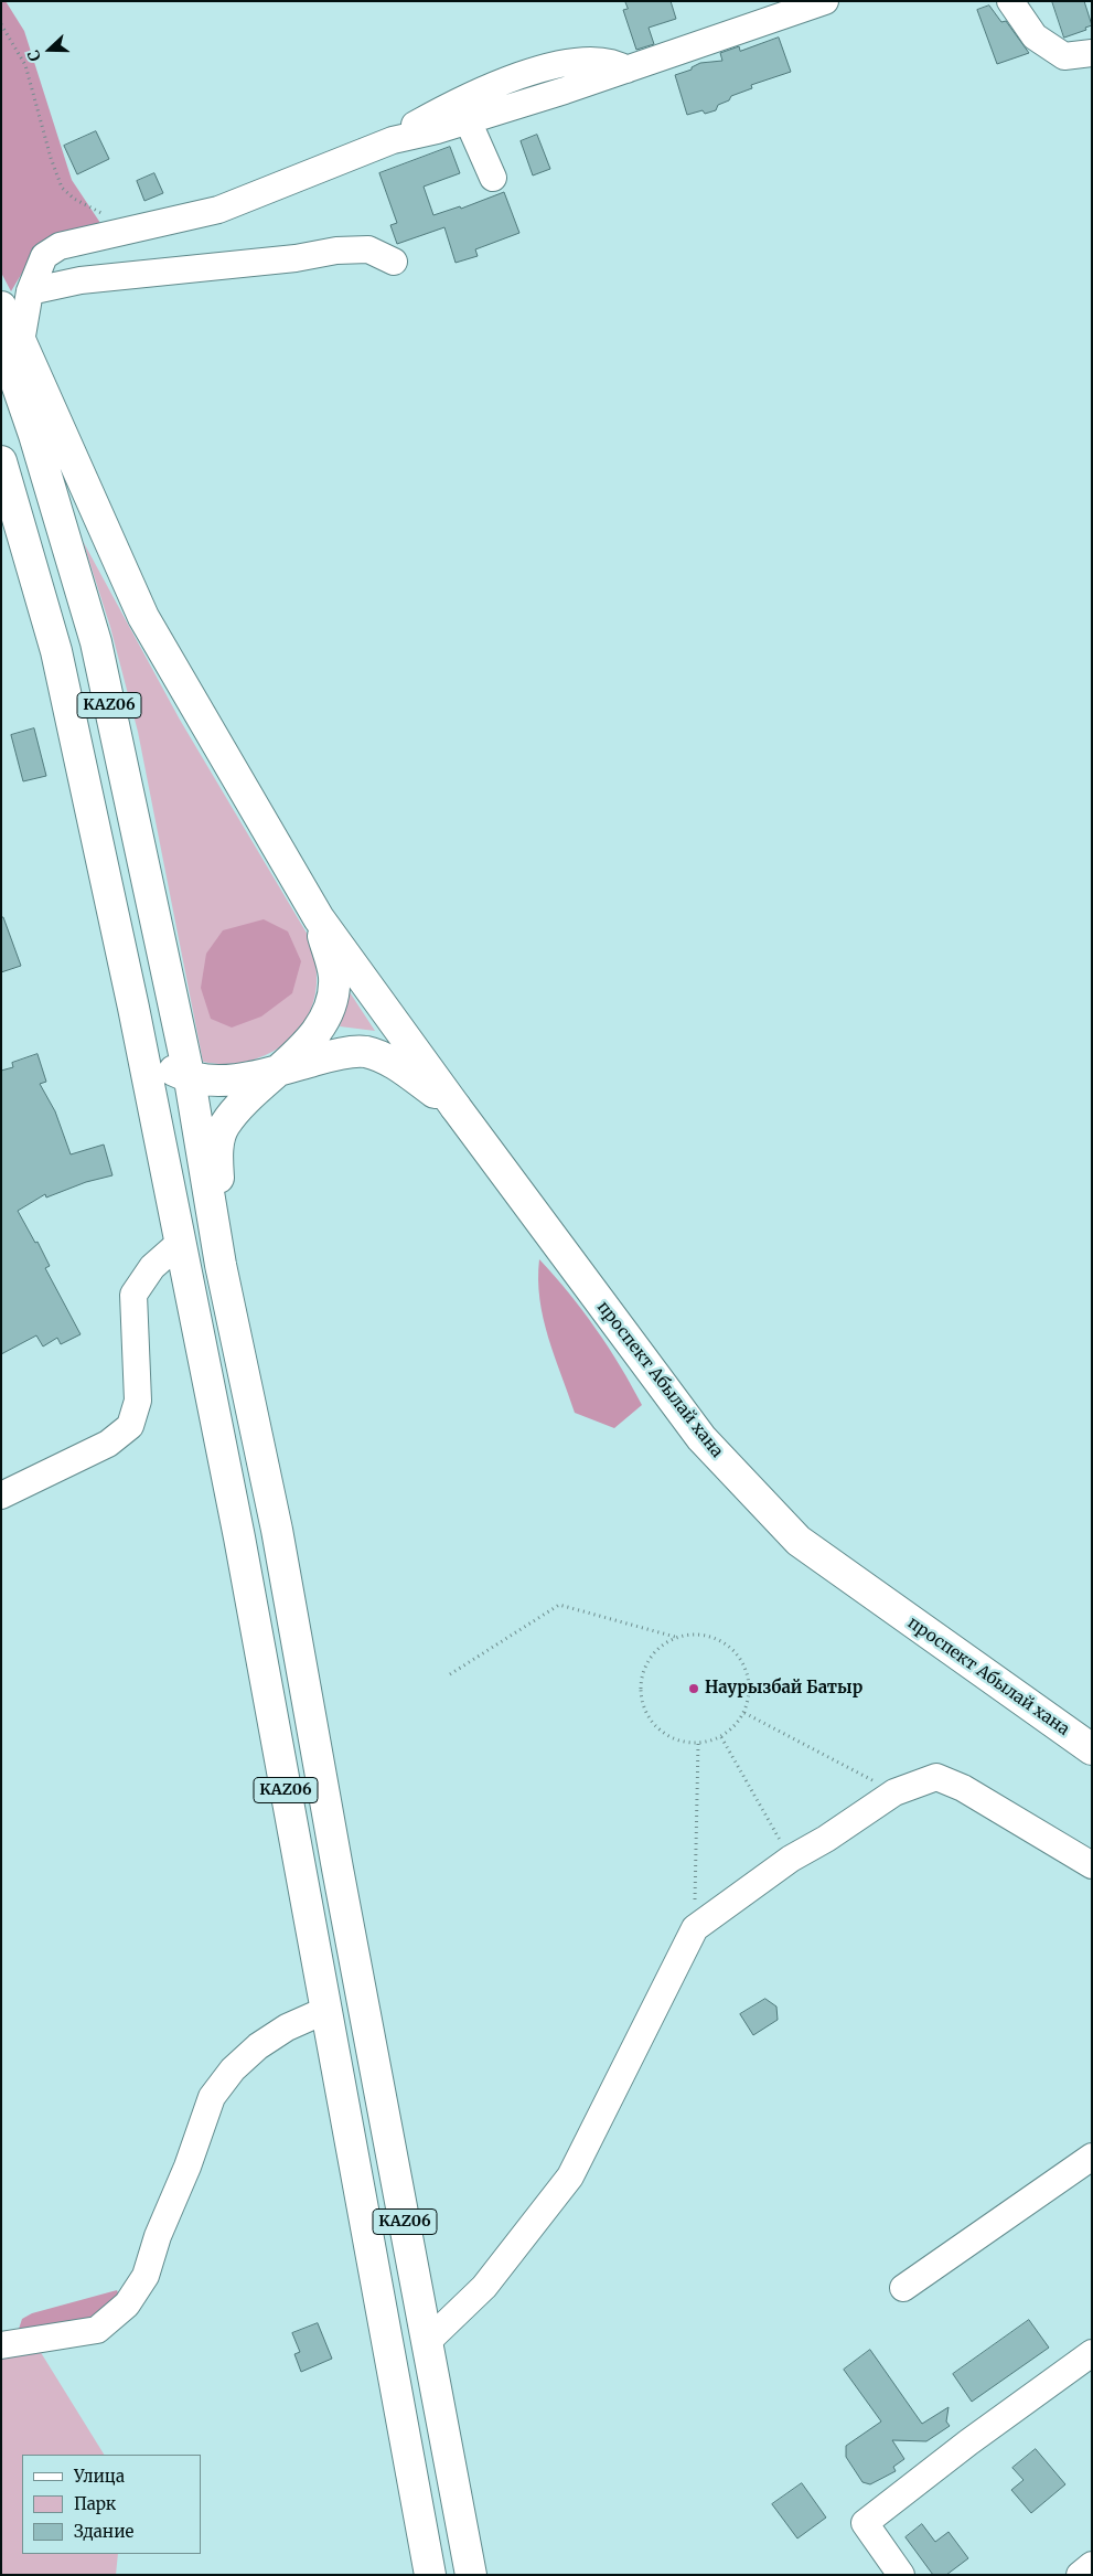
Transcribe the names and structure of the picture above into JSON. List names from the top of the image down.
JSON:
{
  "streets": {
    "main road": ["KАZ06", "проспект Абылай хана"]
  },
  "places": ["Наурызбай Батыр"],
  "legend": ["Улица", "Парк", "Здание"],
  "north": "left"
}
